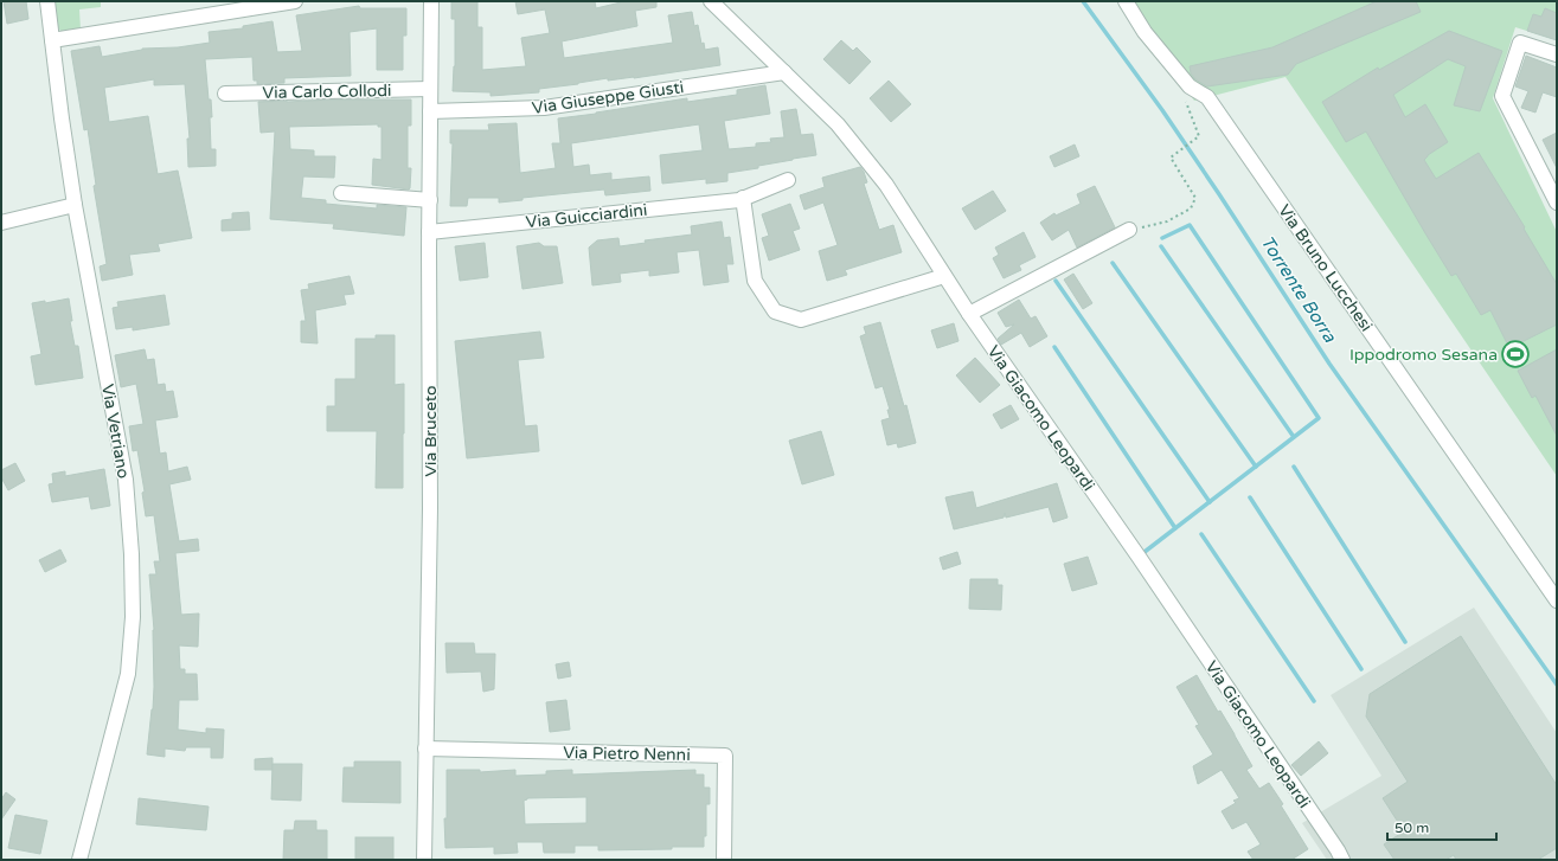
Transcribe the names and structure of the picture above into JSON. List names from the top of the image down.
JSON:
{
  "streets": {
    "street": [
      "Via Carlo Collodi",
      "Via Giuseppe Giusti",
      "Via Guicciardini",
      "Via Bruno Lucchesi",
      "Via Giacomo Leopardi",
      "Via Vetriano",
      "Via Bruceto",
      "Via Pietro Nenni"
    ]
  },
  "crossings": [
    ["Via Carlo Collodi", "Via Bruceto"],
    ["Via Giuseppe Giusti", "Via Giacomo Leopardi"],
    ["Via Giuseppe Giusti", "Via Bruceto"],
    ["Via Guicciardini", "Via Bruceto"],
    ["Via Bruceto", "Via Pietro Nenni"]
  ],
  "water": ["Torrente Borra"],
  "places": {
    "sports": ["Ippodromo Sesana"]
  },
  "scale_bar": "50 m"
}
